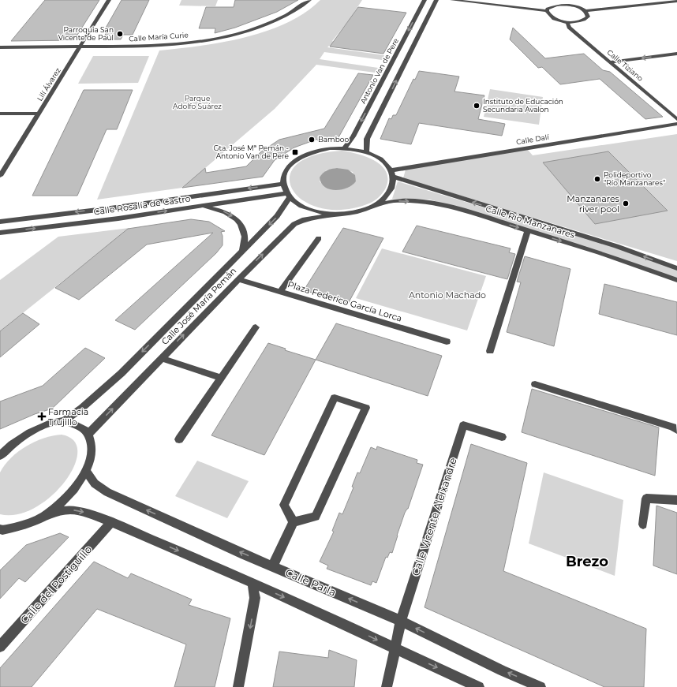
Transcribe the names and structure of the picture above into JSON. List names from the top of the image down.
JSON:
{
  "streets": {
    "street": [
      "Calle María Curie",
      "Calle Tiziano",
      "Antonio Van de Pere",
      "Lilí Álvarez",
      "Calle Dalí",
      "Calle Rosalía de Castro",
      "Calle Río Manzanares",
      "Plaza Federico García Lorca",
      "Calle José María Pemán",
      "Calle Vicente Aleixandre",
      "Calle Parla",
      "Calle del Postiguillo"
    ]
  },
  "crossings": [
    ["Calle María Curie", "Lilí Álvarez"],
    ["Antonio Van de Pere", "Calle Dalí"],
    ["Antonio Van de Pere", "Calle Rosalía de Castro"],
    ["Antonio Van de Pere", "Calle Río Manzanares"],
    ["Antonio Van de Pere", "Calle José María Pemán"],
    ["Calle Dalí", "Calle Rosalía de Castro"],
    ["Calle Dalí", "Calle Río Manzanares"],
    ["Calle Dalí", "Calle José María Pemán"],
    ["Calle Rosalía de Castro", "Calle Río Manzanares"],
    ["Calle Rosalía de Castro", "Calle José María Pemán"],
    ["Calle Río Manzanares", "Calle José María Pemán"],
    ["Plaza Federico García Lorca", "Calle José María Pemán"],
    ["Calle Vicente Aleixandre", "Calle Parla"]
  ],
  "districts": ["Brezo"],
  "parks": ["Parque Adolfo Suárez", "Antonio Machado"],
  "places": {
    "other": [
      "Parroquia San Vicente de Paúl",
      "Instituto de Educación Secundaria Avalon",
      "Bamboo",
      "Polideportivo \"Río Manzanares\"",
      "Manzanares river pool"
    ],
    "transit": ["Gta. José Mª Pemán - Antonio Van de Pere"],
    "health": ["Farmacia Trujillo"]
  }
}
